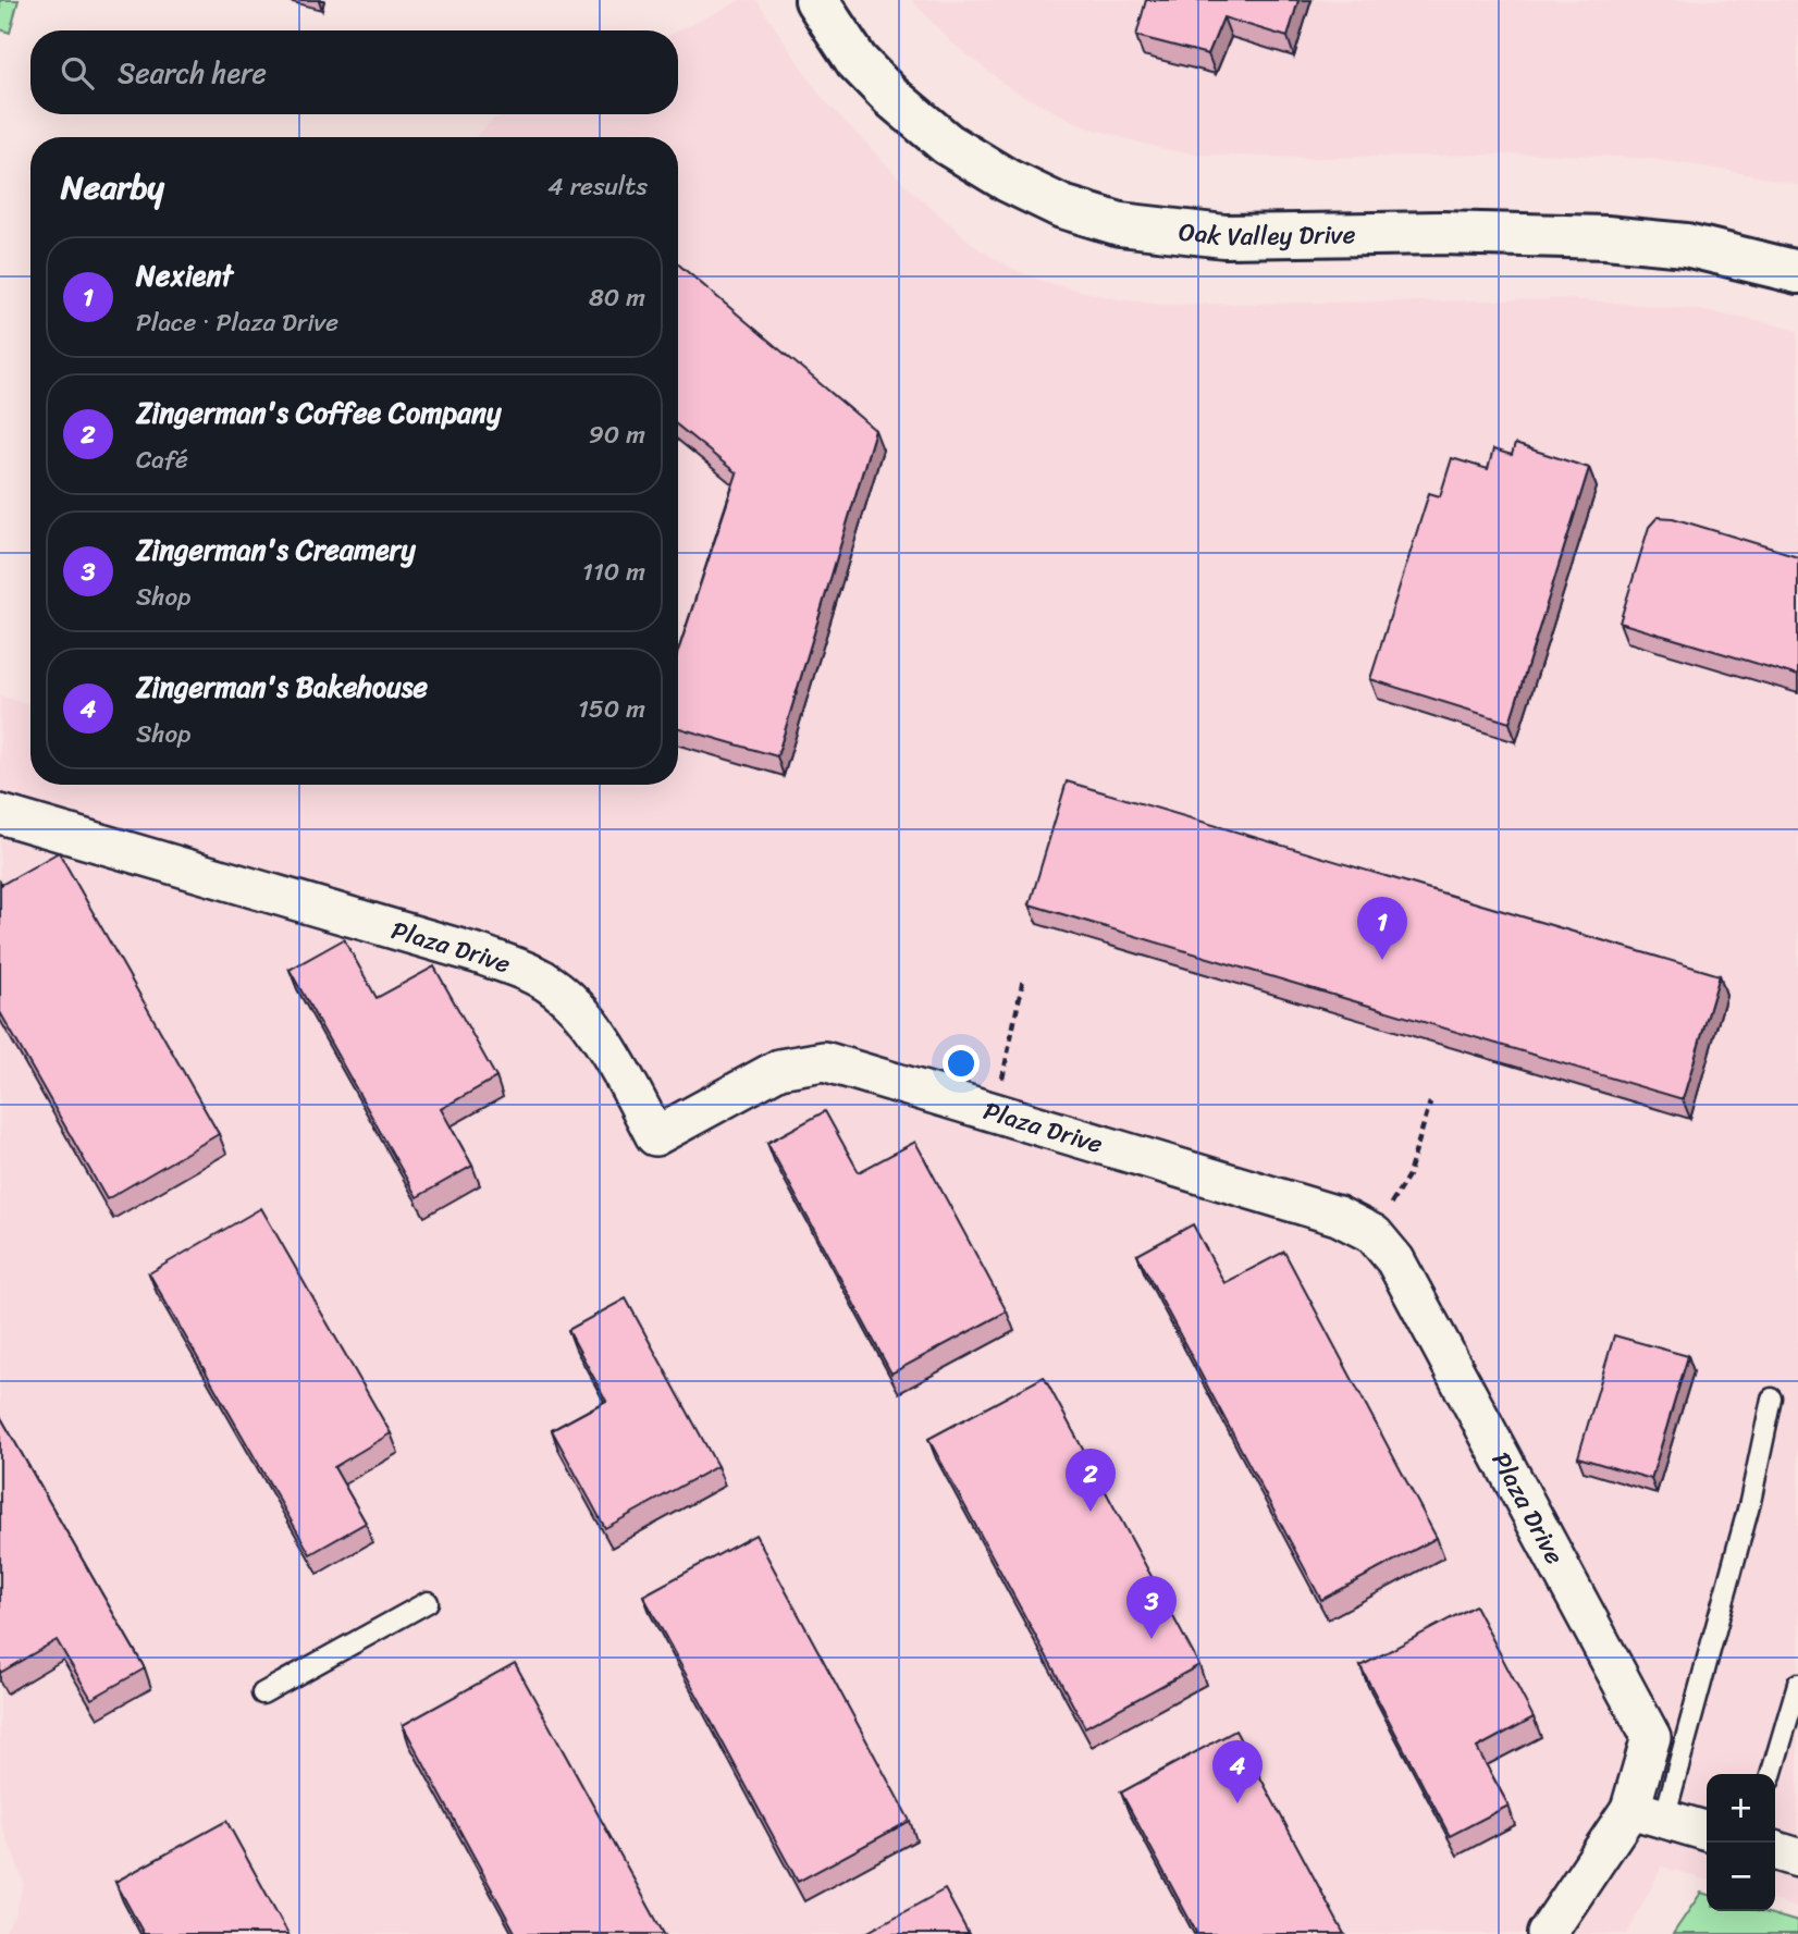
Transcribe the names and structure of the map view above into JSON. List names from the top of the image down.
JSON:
{
  "streets": {
    "street": ["Oak Valley Drive", "Plaza Drive"]
  },
  "page": {
    "search": "Search here",
    "heading": ["Nearby", "4 results"],
    "list": [
      {
        "mark": "1",
        "name": "Nexient",
        "note": "Place · Plaza Drive",
        "value": "80 m"
      },
      {
        "mark": "2",
        "name": "Zingerman's Coffee Company",
        "note": "Café",
        "value": "90 m"
      },
      {
        "mark": "3",
        "name": "Zingerman's Creamery",
        "note": "Shop",
        "value": "110 m"
      },
      {
        "mark": "4",
        "name": "Zingerman's Bakehouse",
        "note": "Shop",
        "value": "150 m"
      }
    ],
    "pins": [
      "1",
      "2",
      "3",
      "4"
    ],
    "map_buttons": ["+", "−"]
  }
}
